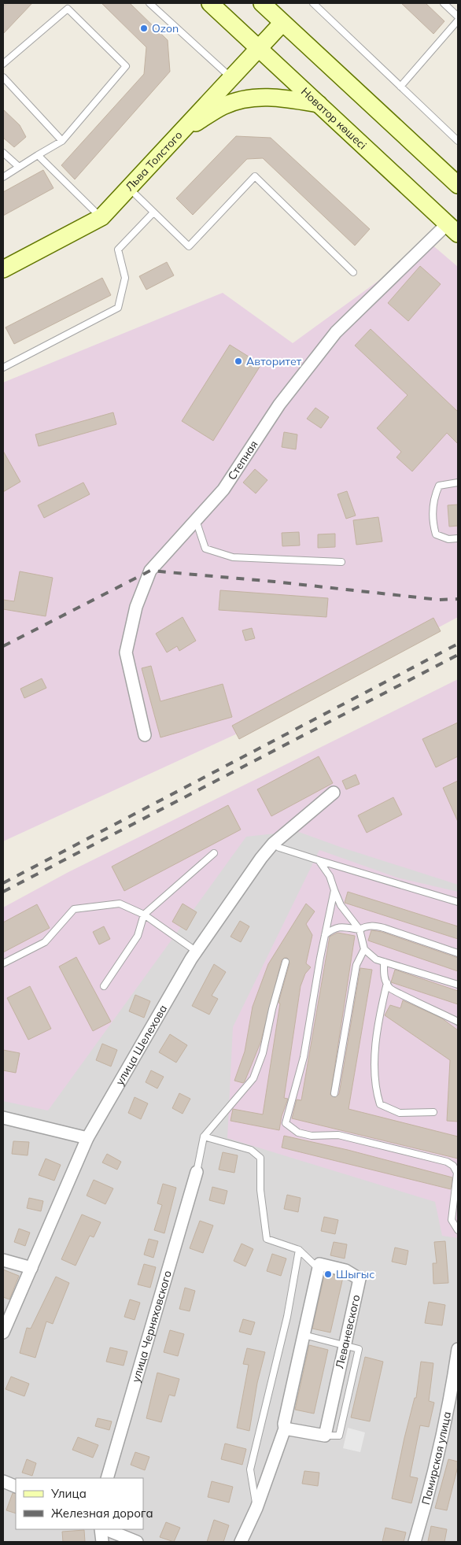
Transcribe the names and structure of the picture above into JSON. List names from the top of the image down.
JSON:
{
  "streets": {
    "main road": ["Новатор көшесі", "Льва Толстого"],
    "street": [
      "Степная",
      "улица Шелехова",
      "улица Черняховского",
      "Леваневского",
      "Памирская улица"
    ]
  },
  "crossings": [
    ["Новатор көшесі", "Льва Толстого"],
    ["Новатор көшесі", "Степная"]
  ],
  "places": ["Ozon", "Авторитет", "Шыгыс"],
  "legend": ["Улица", "Железная дорога"]
}
